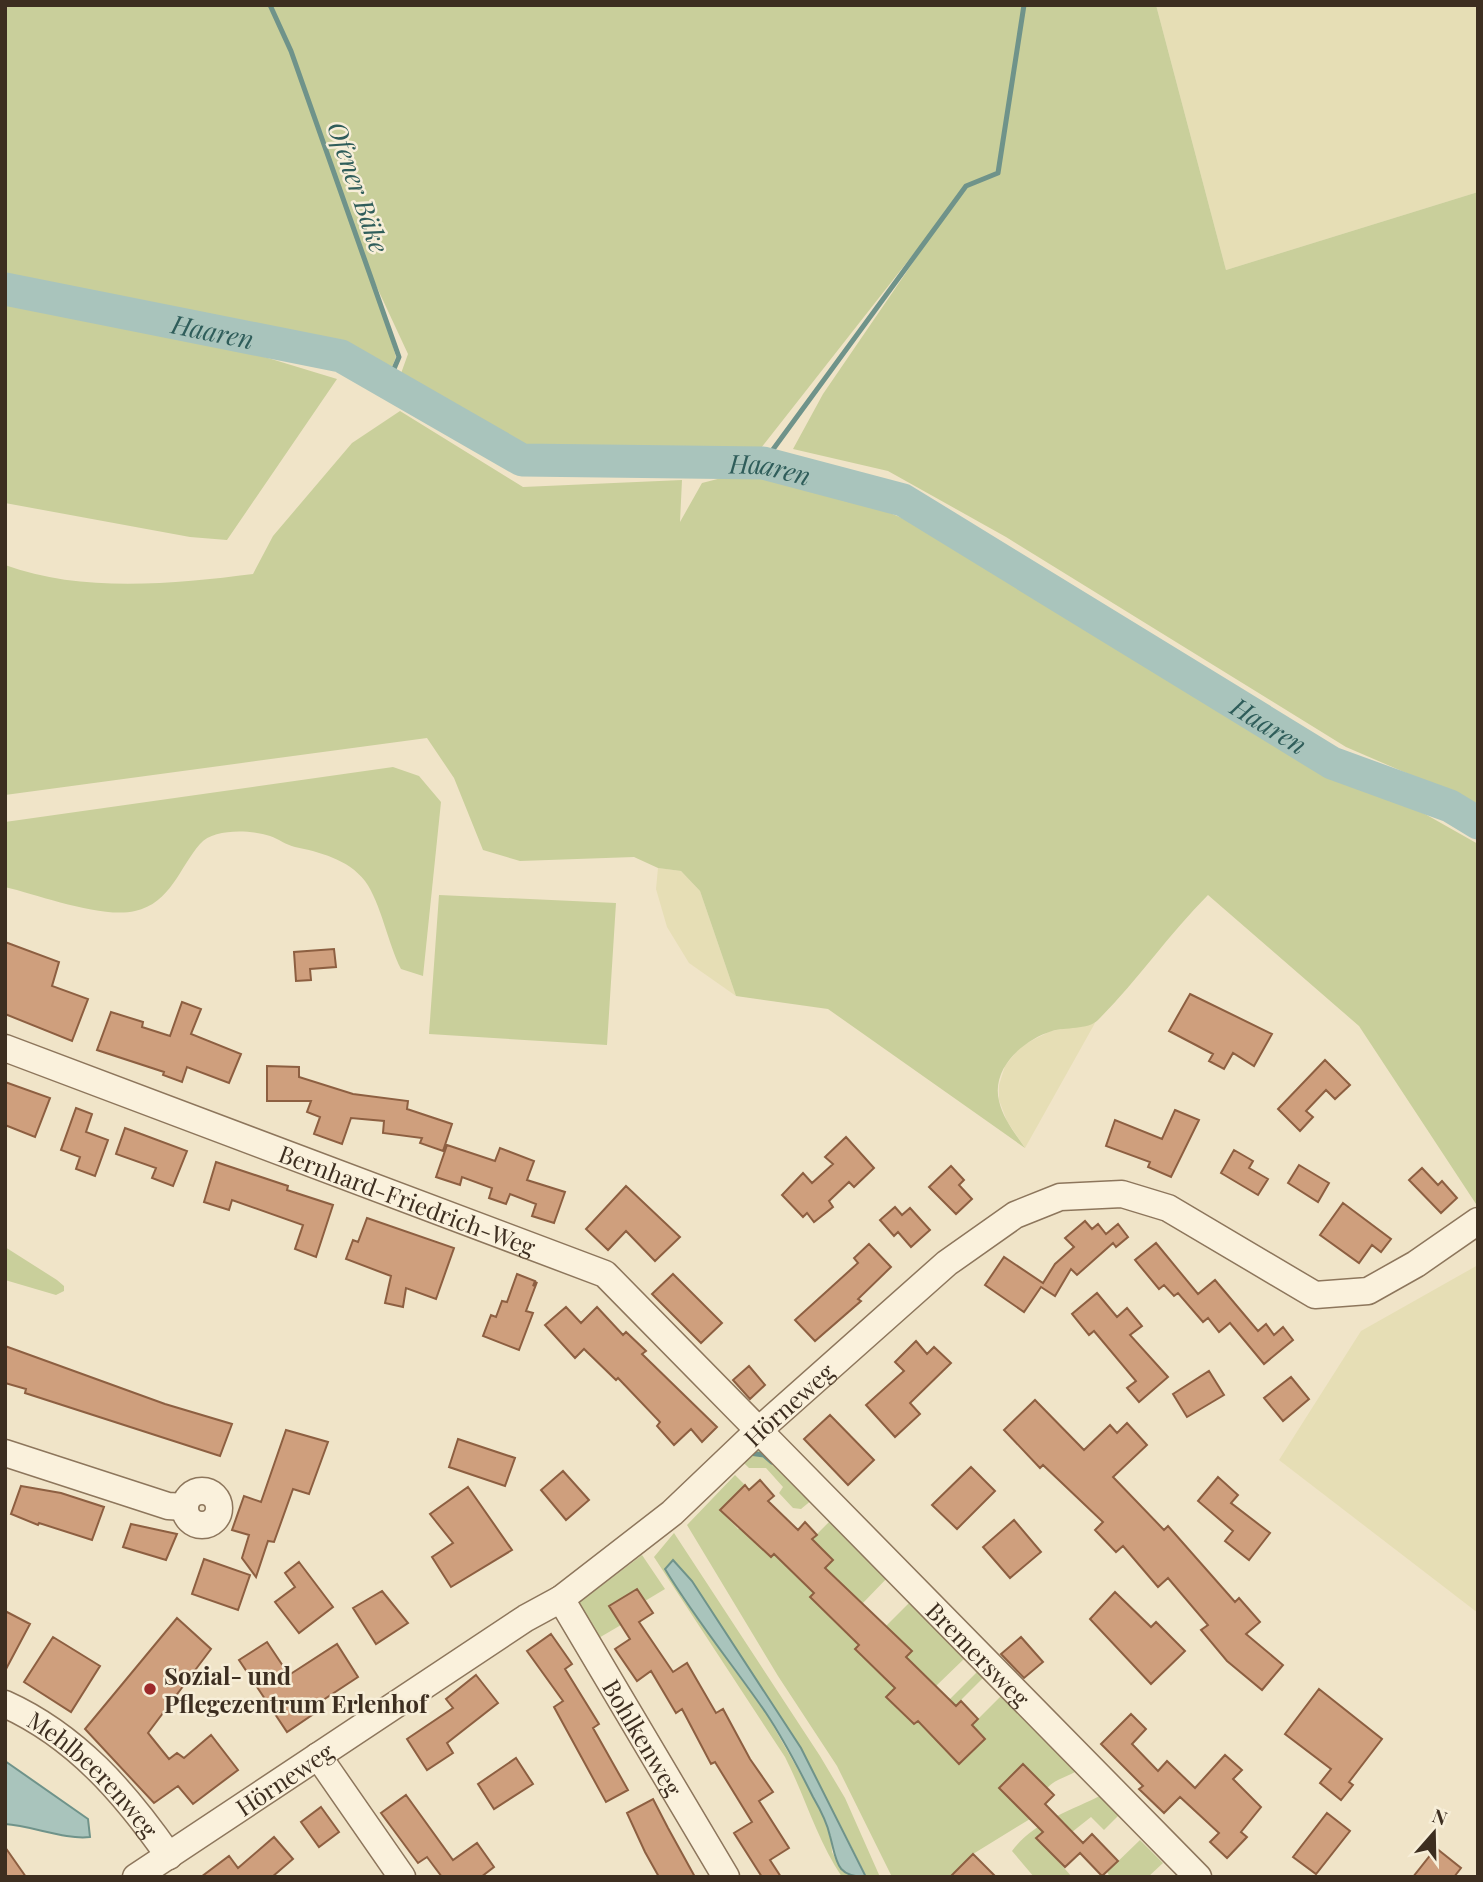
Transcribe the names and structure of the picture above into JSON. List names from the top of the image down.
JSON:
{
  "streets": {
    "street": [
      "Bernhard-Friedrich-Weg",
      "Hörneweg",
      "Bremersweg",
      "Bohlkenweg",
      "Mehlbeerenweg"
    ]
  },
  "crossings": [
    ["Bernhard-Friedrich-Weg", "Hörneweg"],
    ["Bernhard-Friedrich-Weg", "Bremersweg"],
    ["Hörneweg", "Bremersweg"],
    ["Hörneweg", "Bohlkenweg"],
    ["Hörneweg", "Mehlbeerenweg"]
  ],
  "water": ["Ofener Bäke", "Haaren"],
  "places": ["Sozial- und Pflegezentrum Erlenhof"],
  "north": "top"
}
